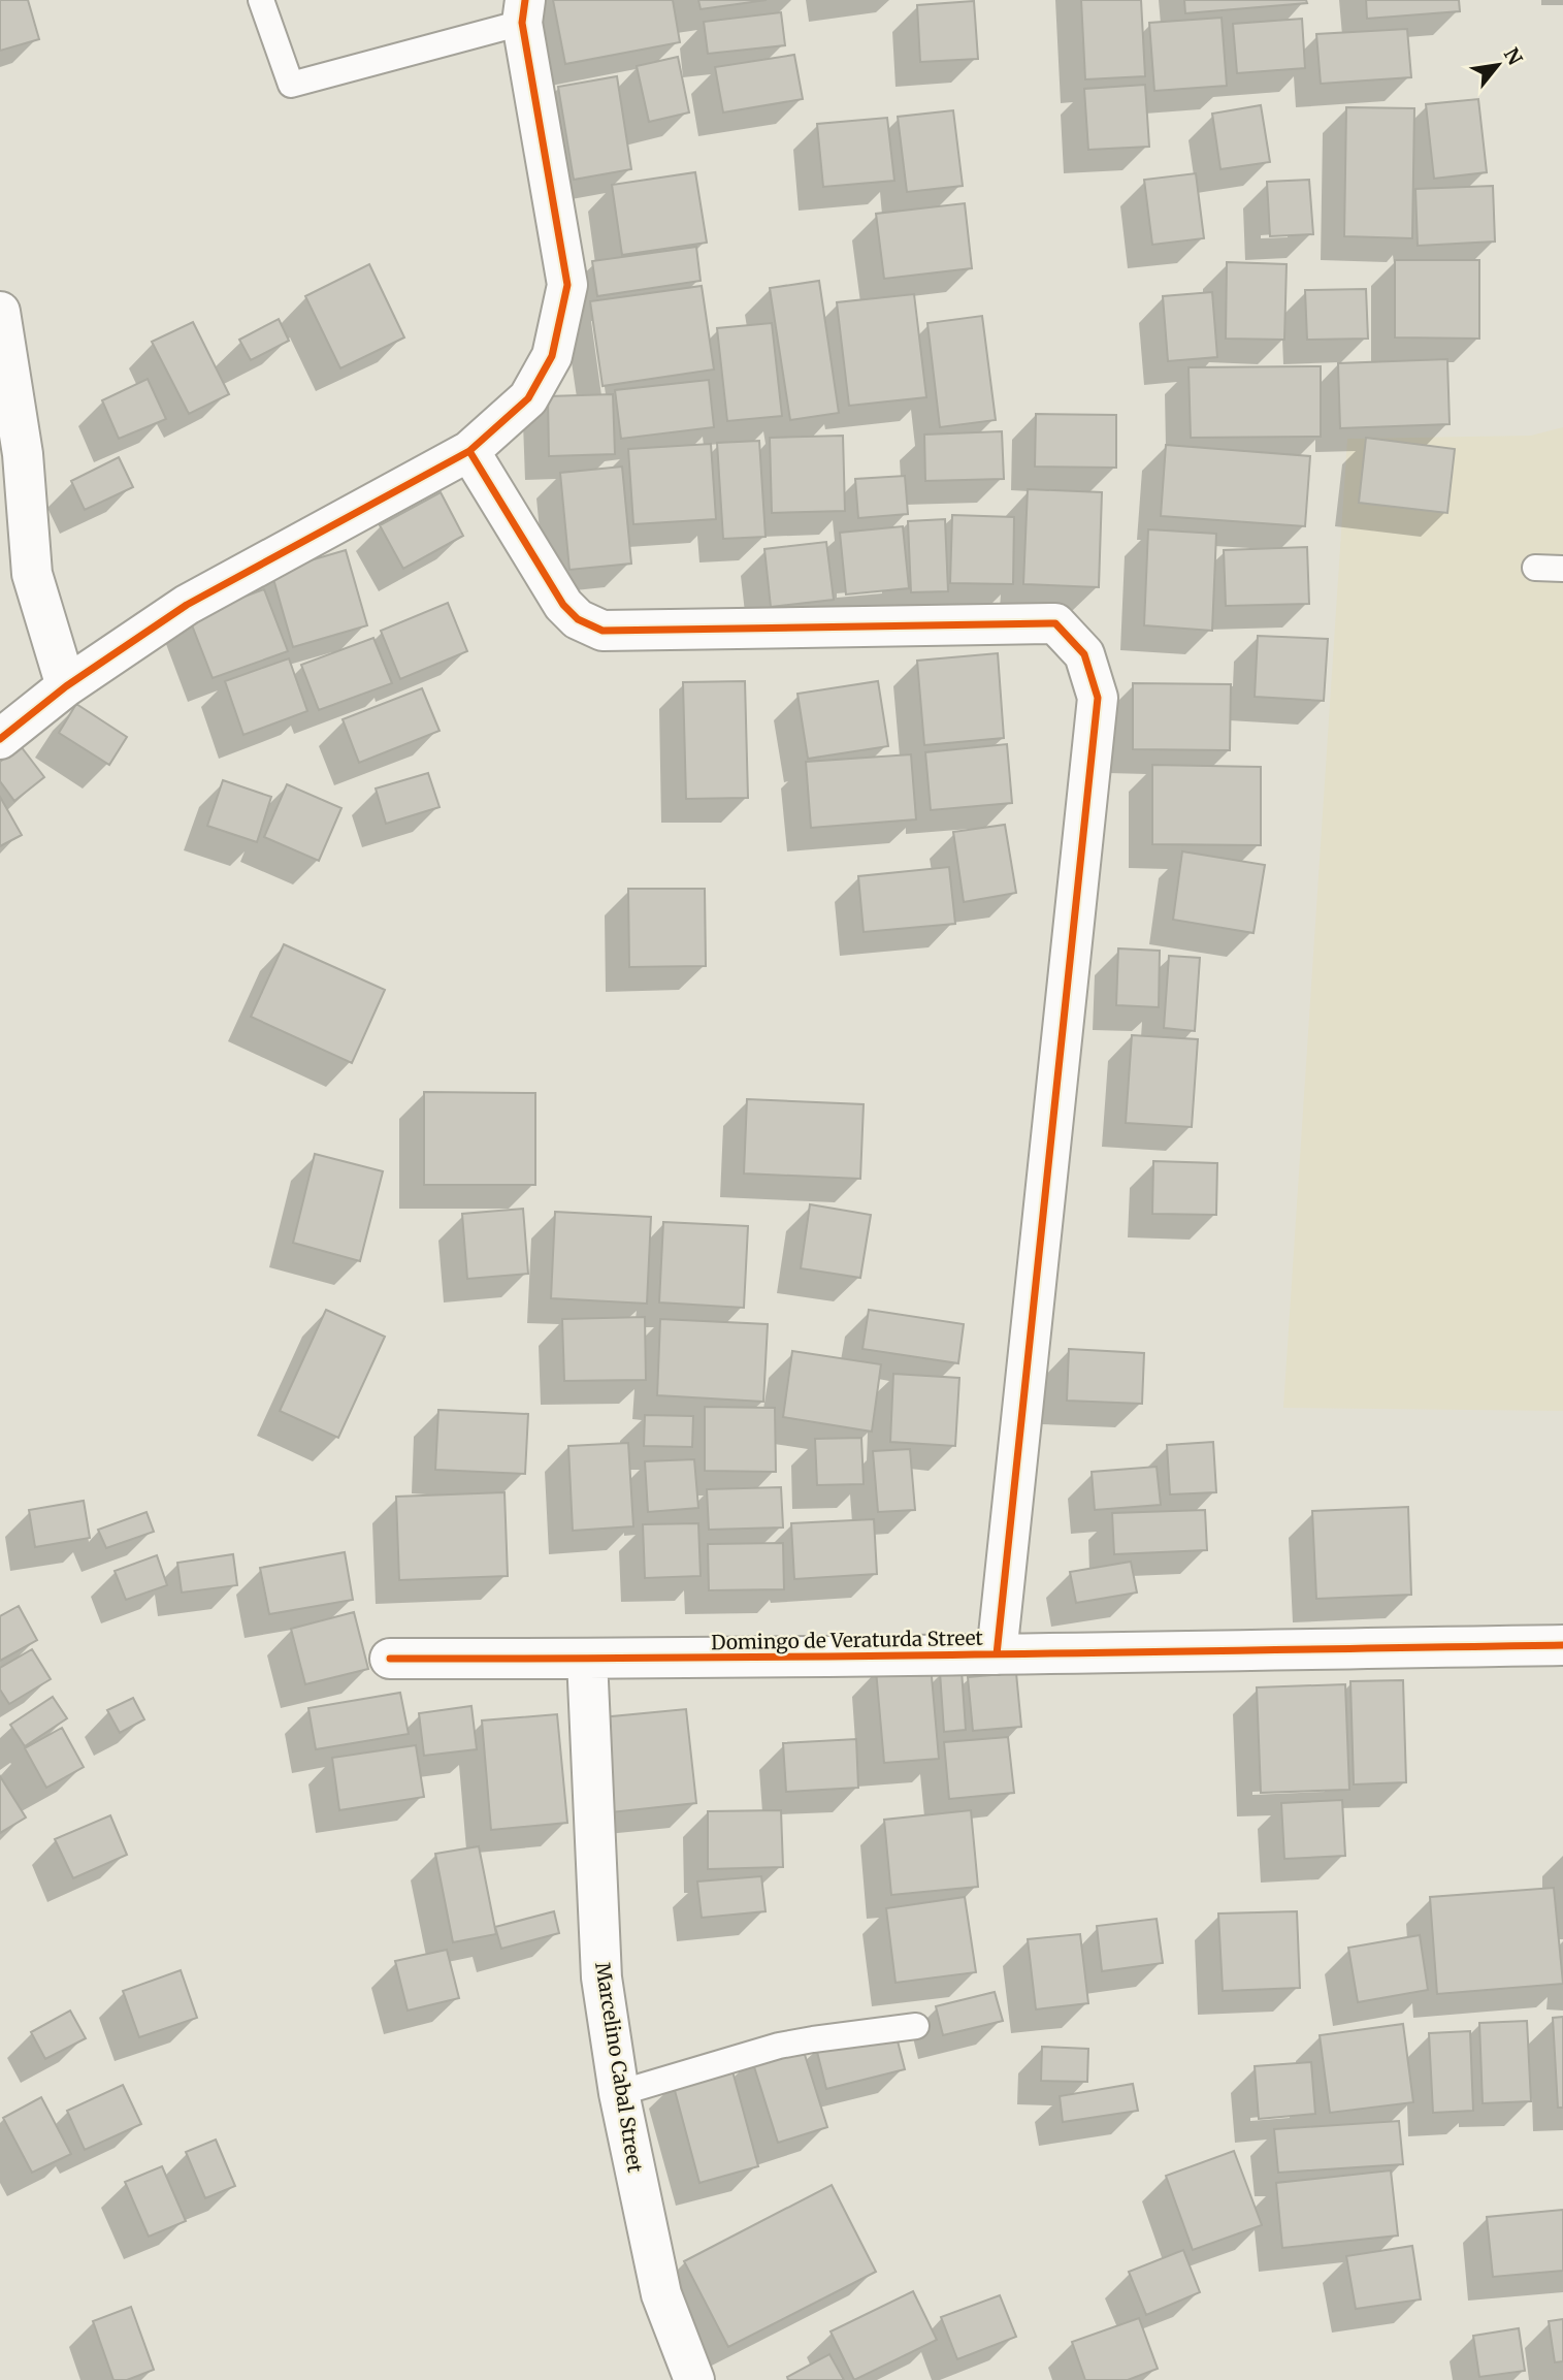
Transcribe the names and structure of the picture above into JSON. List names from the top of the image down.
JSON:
{
  "streets": {
    "street": ["Domingo de Veraturda Street", "Marcelino Cabal Street"]
  },
  "crossings": [
    ["Domingo de Veraturda Street", "Marcelino Cabal Street"]
  ],
  "north": "top right"
}
